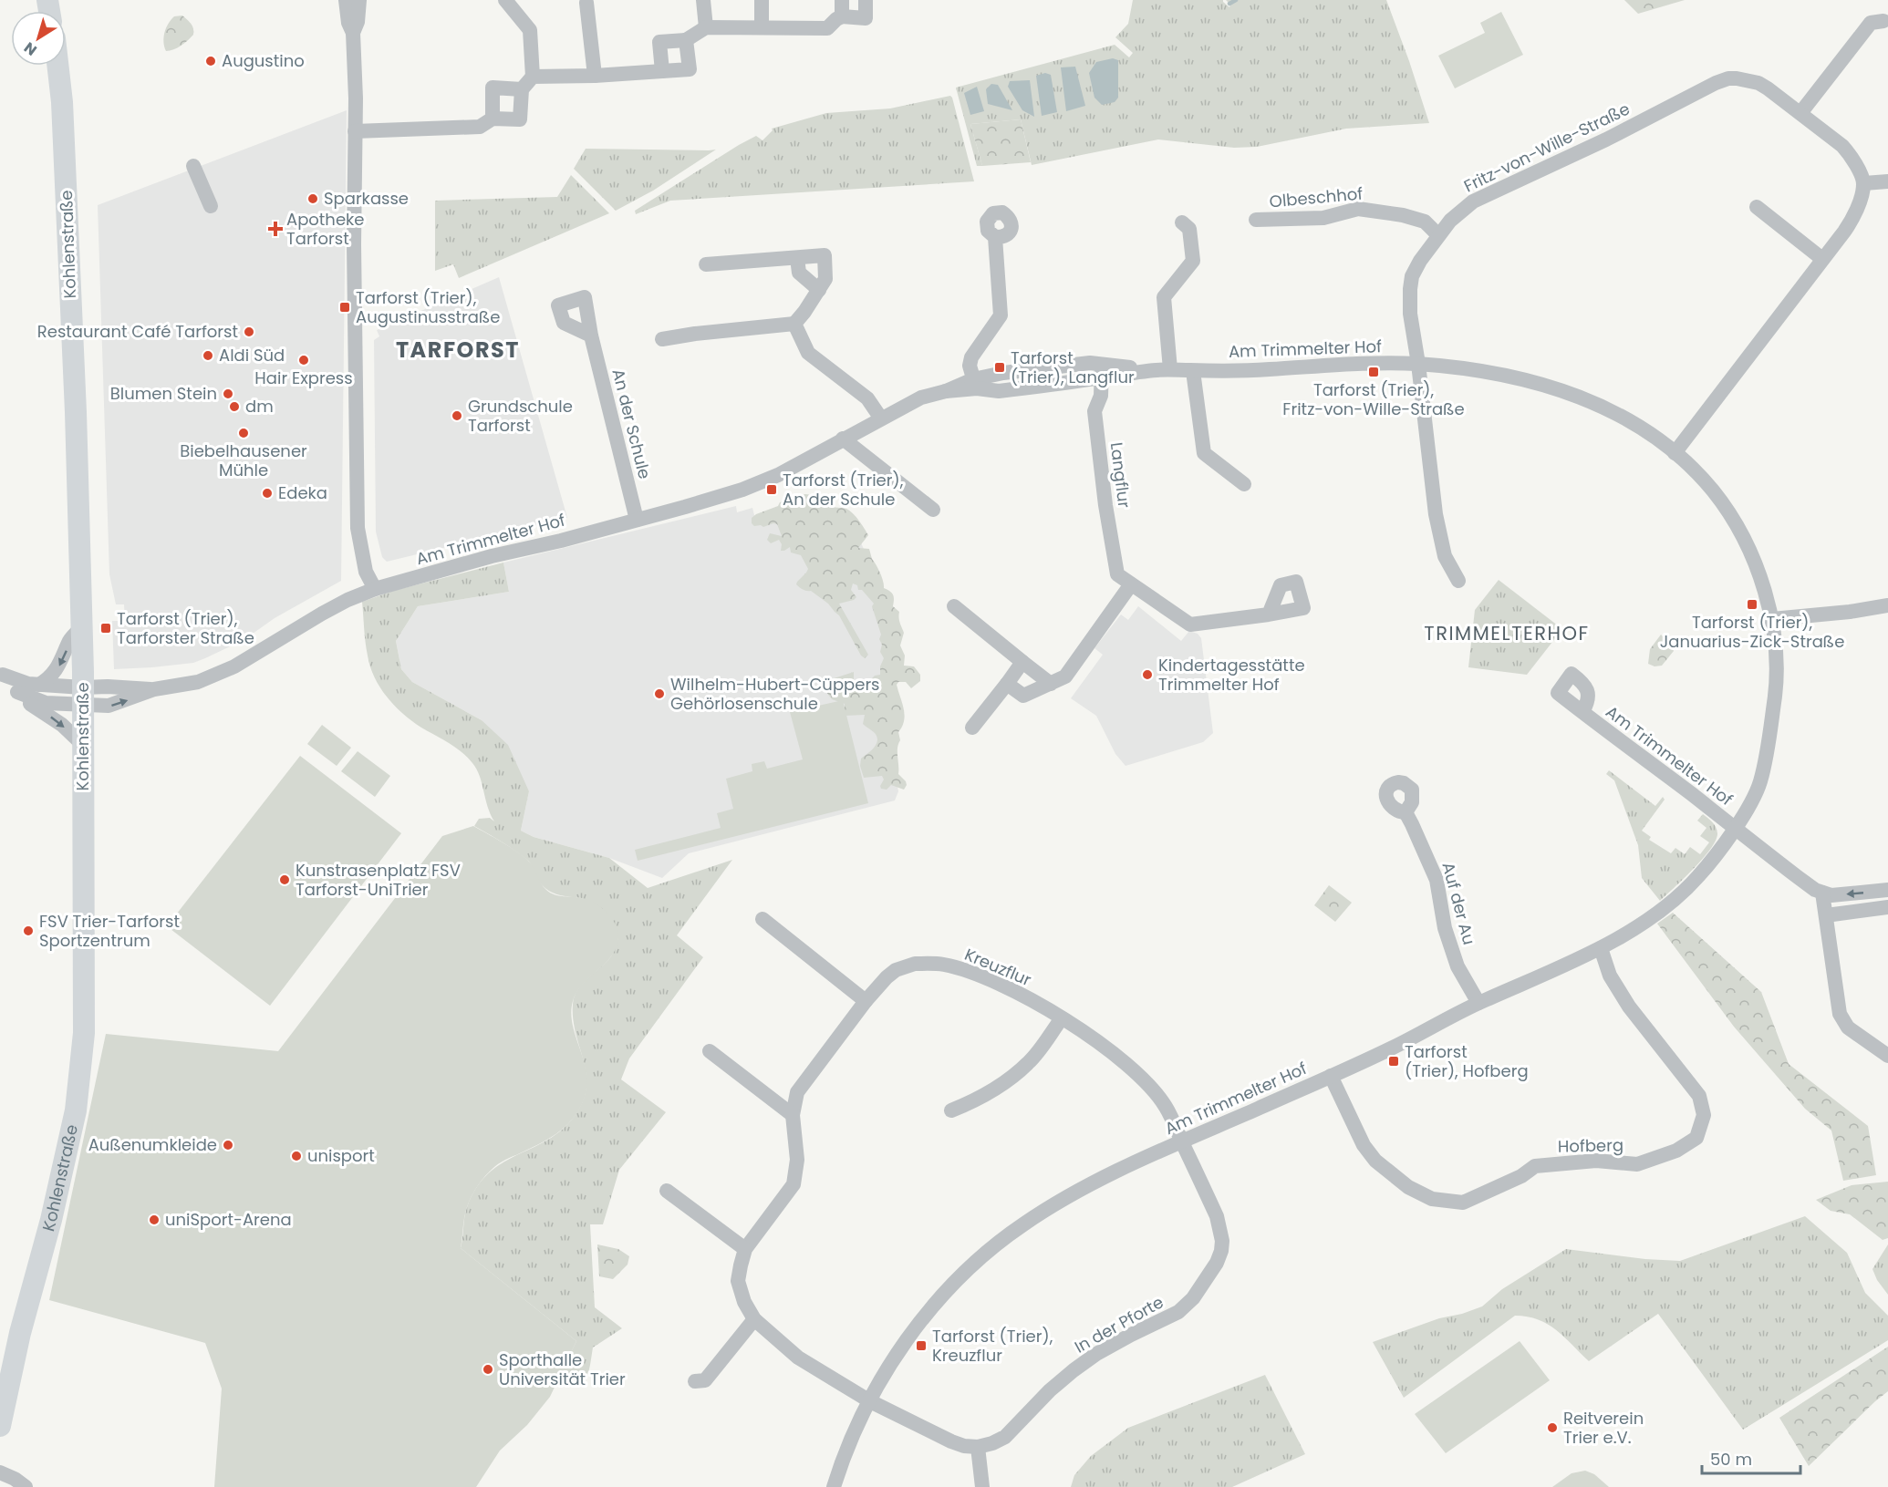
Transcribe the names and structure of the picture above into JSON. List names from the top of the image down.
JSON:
{
  "streets": {
    "main road": ["Kohlenstraße"],
    "street": [
      "Fritz-von-Wille-Straße",
      "Olbeschhof",
      "Am Trimmelter Hof",
      "An der Schule",
      "Langflur",
      "Auf der Au",
      "Kreuzflur",
      "Hofberg",
      "In der Pforte"
    ]
  },
  "crossings": [
    ["Fritz-von-Wille-Straße", "Olbeschhof"],
    ["Fritz-von-Wille-Straße", "Am Trimmelter Hof"],
    ["Kohlenstraße", "Am Trimmelter Hof"],
    ["Am Trimmelter Hof", "An der Schule"],
    ["Am Trimmelter Hof", "Langflur"],
    ["Am Trimmelter Hof", "Auf der Au"],
    ["Am Trimmelter Hof", "Kreuzflur"],
    ["Am Trimmelter Hof", "Hofberg"],
    ["Am Trimmelter Hof", "In der Pforte"],
    ["Kreuzflur", "In der Pforte"]
  ],
  "districts": ["TARFORST", "TRIMMELTERHOF"],
  "places": {
    "other": [
      "Augustino",
      "Sparkasse",
      "Restaurant Café Tarforst",
      "Aldi Süd",
      "Hair Express",
      "Blumen Stein",
      "dm",
      "Grundschule Tarforst",
      "Biebelhausener Mühle",
      "Edeka",
      "Kindertagesstätte Trimmelter Hof",
      "Wilhelm-Hubert-Cüppers Gehörlosenschule",
      "Kunstrasenplatz FSV Tarforst-UniTrier",
      "FSV Trier-Tarforst Sportzentrum",
      "Außenumkleide",
      "unisport",
      "uniSport-Arena",
      "Sporthalle Universität Trier",
      "Reitverein Trier e.V."
    ],
    "health": ["Apotheke Tarforst"],
    "transit": [
      "Tarforst (Trier), Augustinusstraße",
      "Tarforst (Trier), Langflur",
      "Tarforst (Trier), Fritz-von-Wille-Straße",
      "Tarforst (Trier), An der Schule",
      "Tarforst (Trier), Januarius-Zick-Straße",
      "Tarforst (Trier), Tarforster Straße",
      "Tarforst (Trier), Hofberg",
      "Tarforst (Trier), Kreuzflur"
    ]
  },
  "scale_bar": "50 m",
  "north": "bottom left"
}
